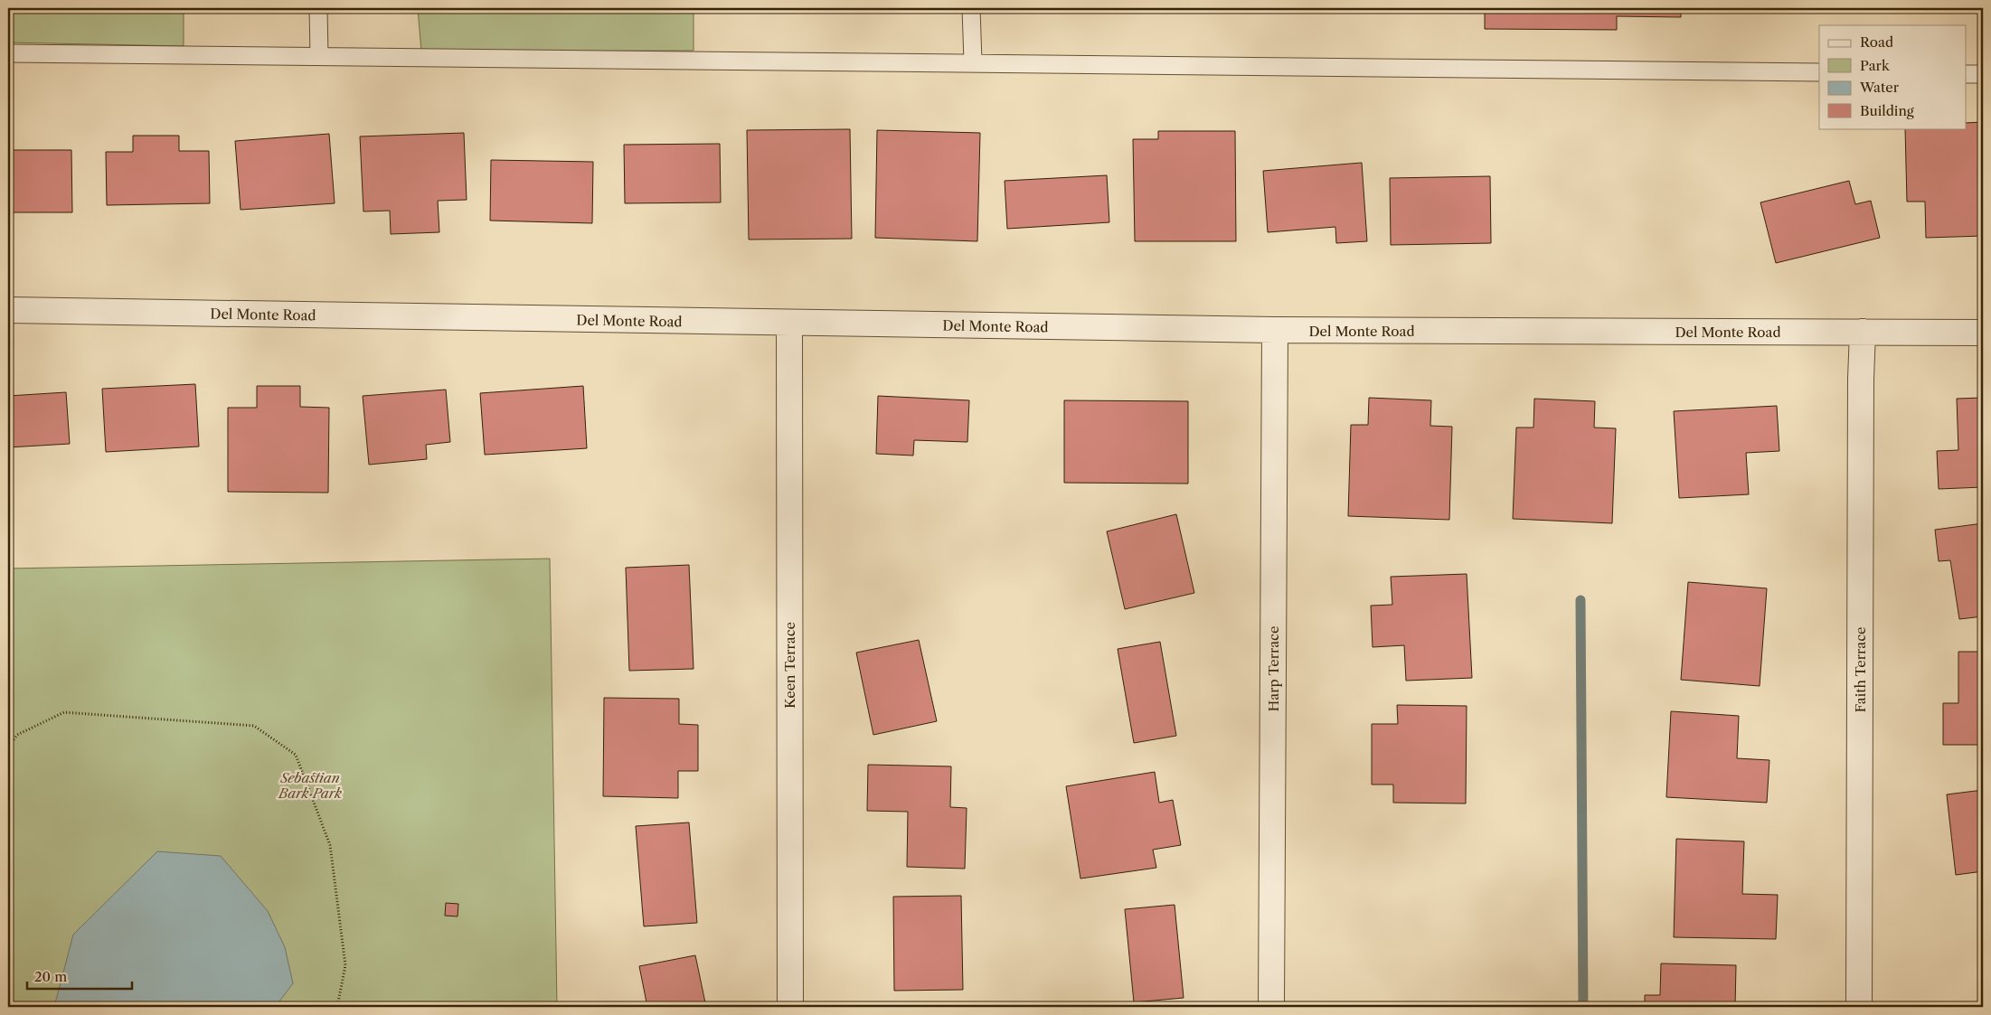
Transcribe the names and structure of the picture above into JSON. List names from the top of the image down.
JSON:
{
  "streets": {
    "street": [
      "Del Monte Road",
      "Keen Terrace",
      "Harp Terrace",
      "Faith Terrace"
    ]
  },
  "crossings": [
    ["Del Monte Road", "Keen Terrace"],
    ["Del Monte Road", "Harp Terrace"],
    ["Del Monte Road", "Faith Terrace"]
  ],
  "parks": ["Sebastian Bark Park"],
  "legend": [
    "Road",
    "Park",
    "Water",
    "Building"
  ],
  "scale_bar": "20 m"
}
